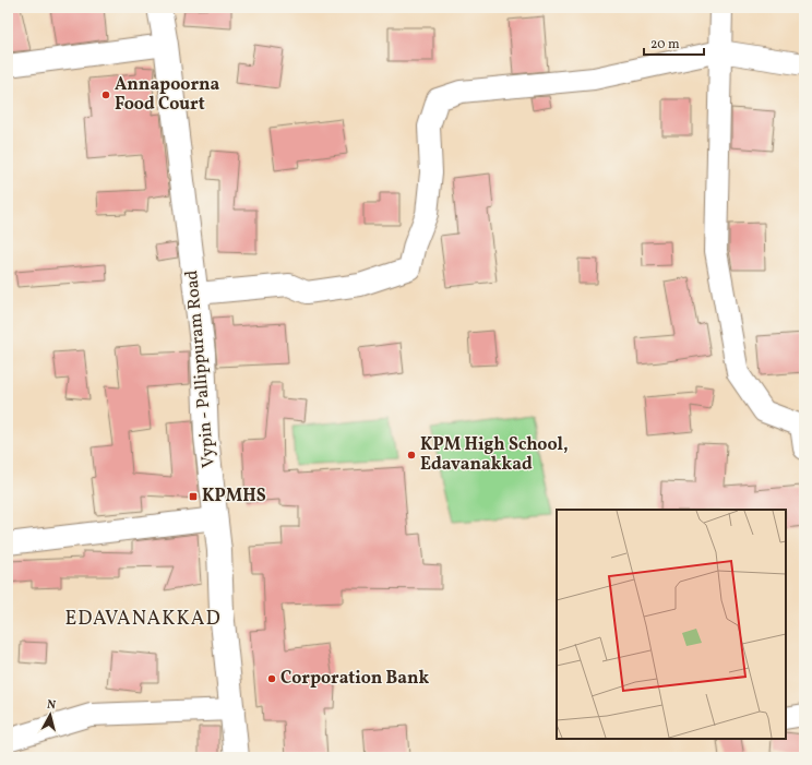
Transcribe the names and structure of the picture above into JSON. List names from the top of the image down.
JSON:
{
  "streets": {
    "main road": ["Vypin - Pallippuram Road"]
  },
  "districts": ["EDAVANAKKAD"],
  "places": {
    "other": ["Annapoorna Food Court", "KPM High School, Edavanakkad", "Corporation Bank"],
    "transit": ["KPMHS"]
  },
  "scale_bar": "20 m",
  "north": "top"
}
